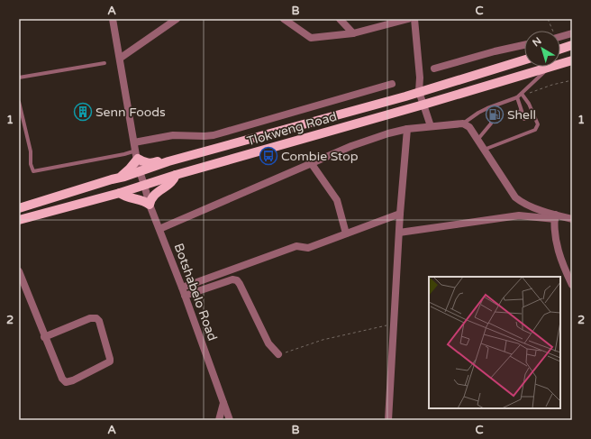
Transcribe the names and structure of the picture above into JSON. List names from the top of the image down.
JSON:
{
  "streets": {
    "main road": ["Tlokweng Road"],
    "street": ["Botshabelo Road"]
  },
  "crossings": [
    ["Tlokweng Road", "Botshabelo Road"]
  ],
  "places": {
    "building": ["Senn Foods"],
    "fuel station": ["Shell"],
    "bus stop": ["Combie Stop"]
  },
  "north": "top left",
  "grid": {
    "columns": ["A", "B", "C"],
    "rows": ["1", "2"]
  }
}
